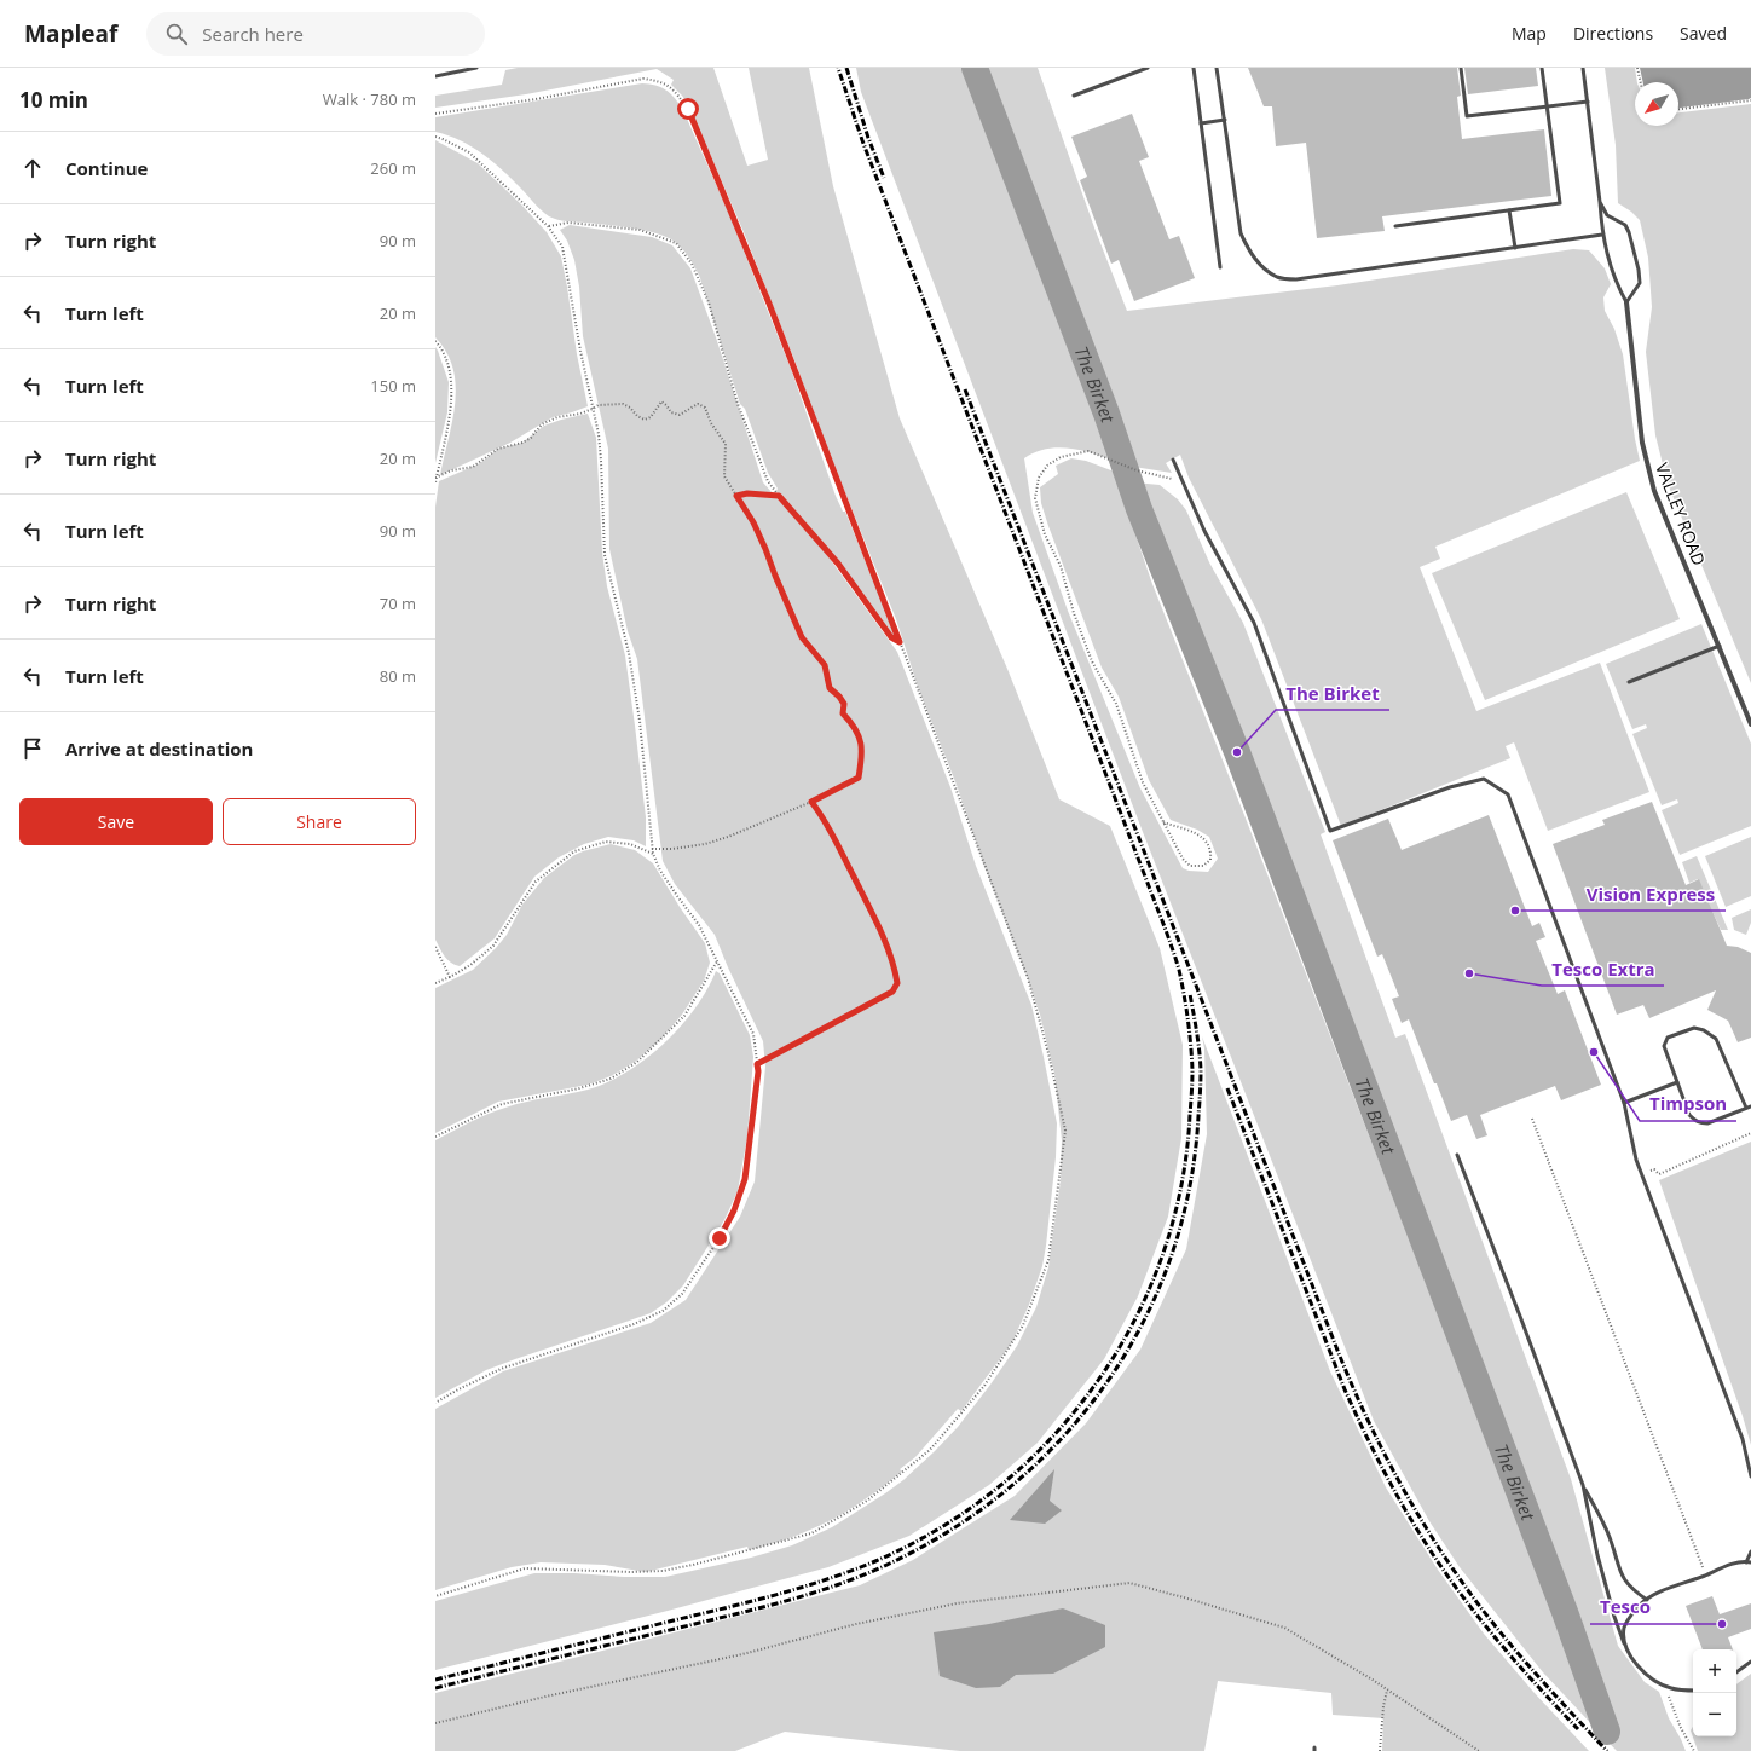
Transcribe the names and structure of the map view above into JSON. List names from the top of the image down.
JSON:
{
  "streets": {
    "street": ["VALLEY ROAD"]
  },
  "water": ["The Birket"],
  "places": [
    "The Birket",
    "Vision Express",
    "Tesco Extra",
    "Timpson",
    "Tesco"
  ],
  "north": "bottom left",
  "page": {
    "header": "Mapleaf",
    "search": "Search here",
    "nav": ["Map", "Directions", "Saved"],
    "heading": ["10 min", "Walk · 780 m"],
    "list": [
      ["Continue", "260 m"],
      ["Turn right", "90 m"],
      ["Turn left", "20 m"],
      ["Turn left", "150 m"],
      ["Turn right", "20 m"],
      ["Turn left", "90 m"],
      ["Turn right", "70 m"],
      ["Turn left", "80 m"],
      "Arrive at destination"
    ],
    "buttons": ["Save", "Share"],
    "map_buttons": ["+", "−"]
  }
}
